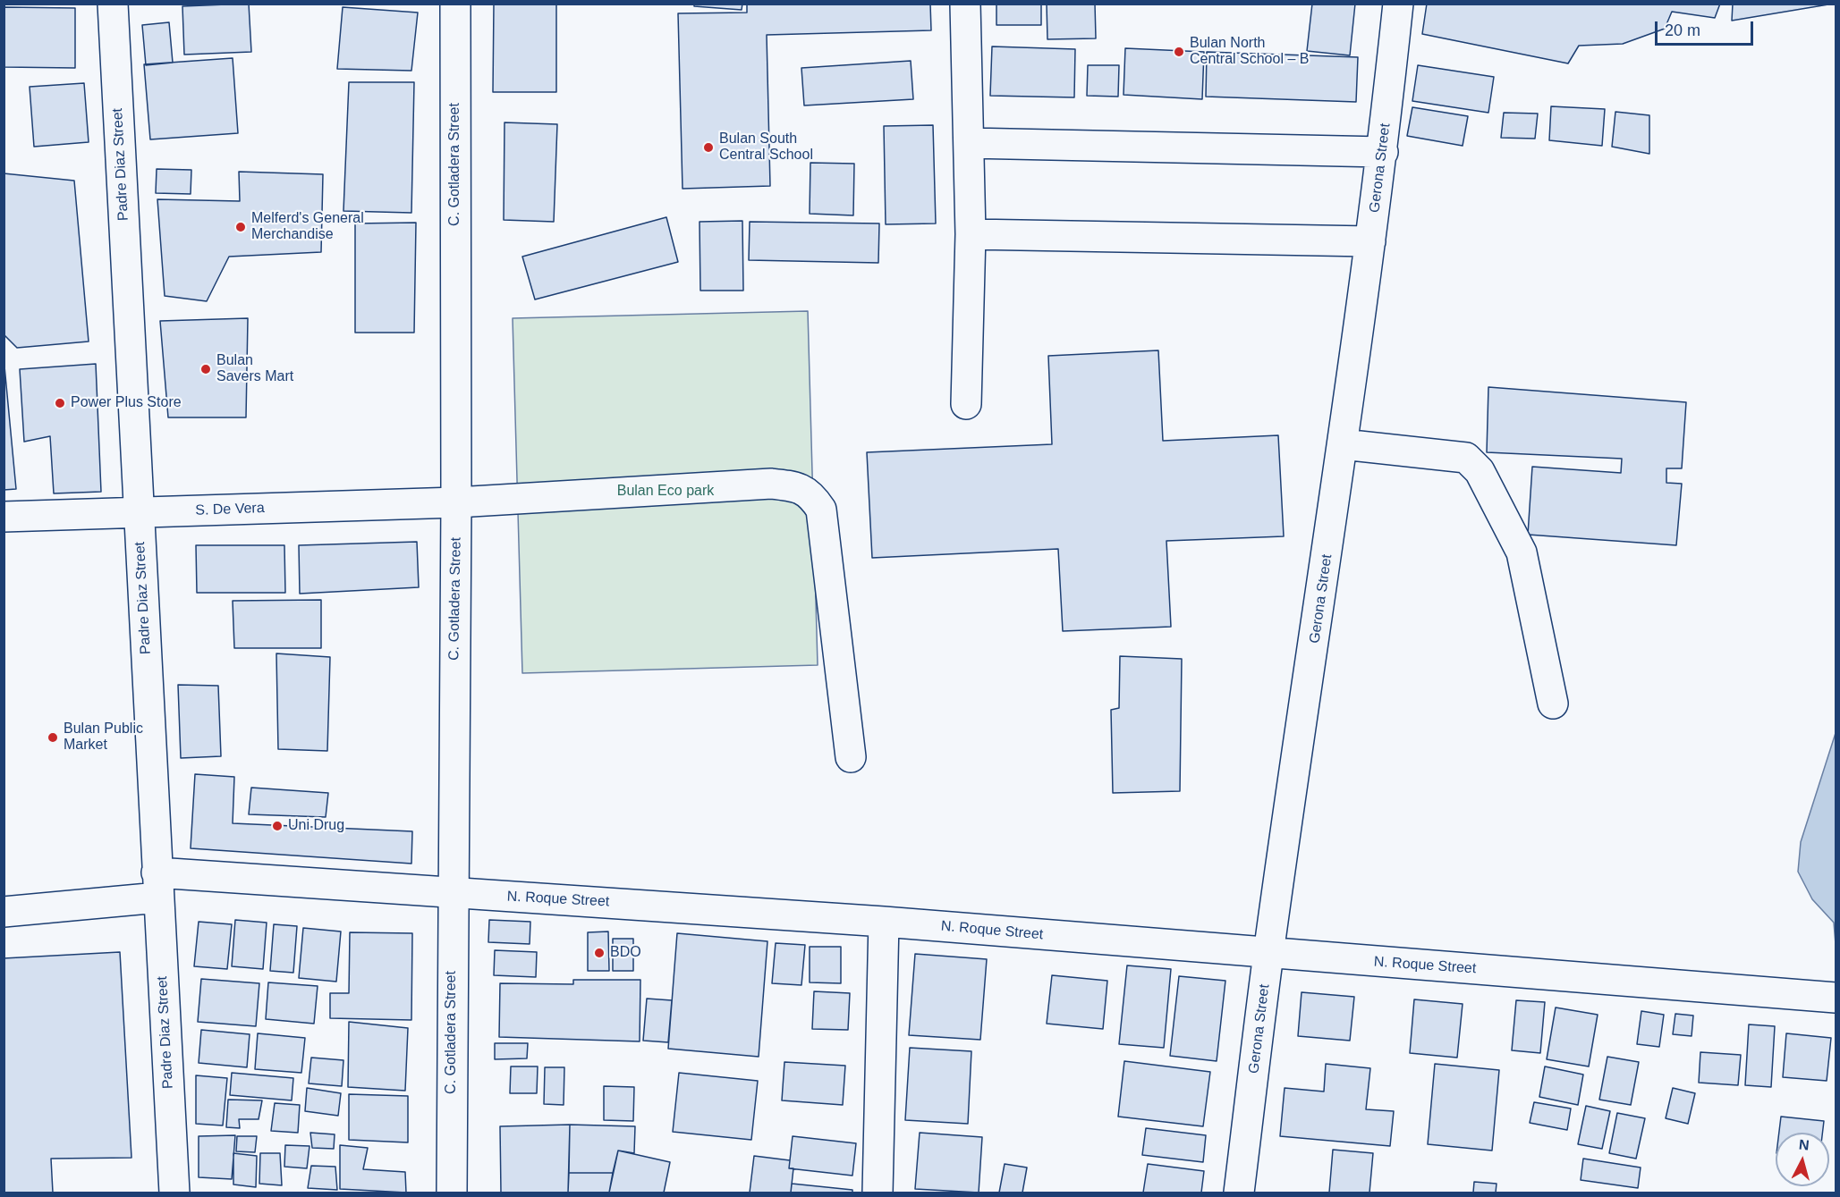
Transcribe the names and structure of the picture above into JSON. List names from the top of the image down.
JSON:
{
  "streets": {
    "street": [
      "Padre Diaz Street",
      "C. Gotladera Street",
      "Gerona Street",
      "S. De Vera",
      "N. Roque Street"
    ]
  },
  "crossings": [
    ["Padre Diaz Street", "S. De Vera"],
    ["Padre Diaz Street", "N. Roque Street"],
    ["C. Gotladera Street", "S. De Vera"],
    ["C. Gotladera Street", "N. Roque Street"],
    ["Gerona Street", "N. Roque Street"]
  ],
  "parks": ["Bulan Eco park"],
  "places": [
    "Bulan North Central School – B",
    "Bulan South Central School",
    "Melferd's General Merchandise",
    "Bulan Savers Mart",
    "Power Plus Store",
    "Bulan Public Market",
    "Uni Drug",
    "BDO"
  ],
  "scale_bar": "20 m",
  "north": "top"
}
